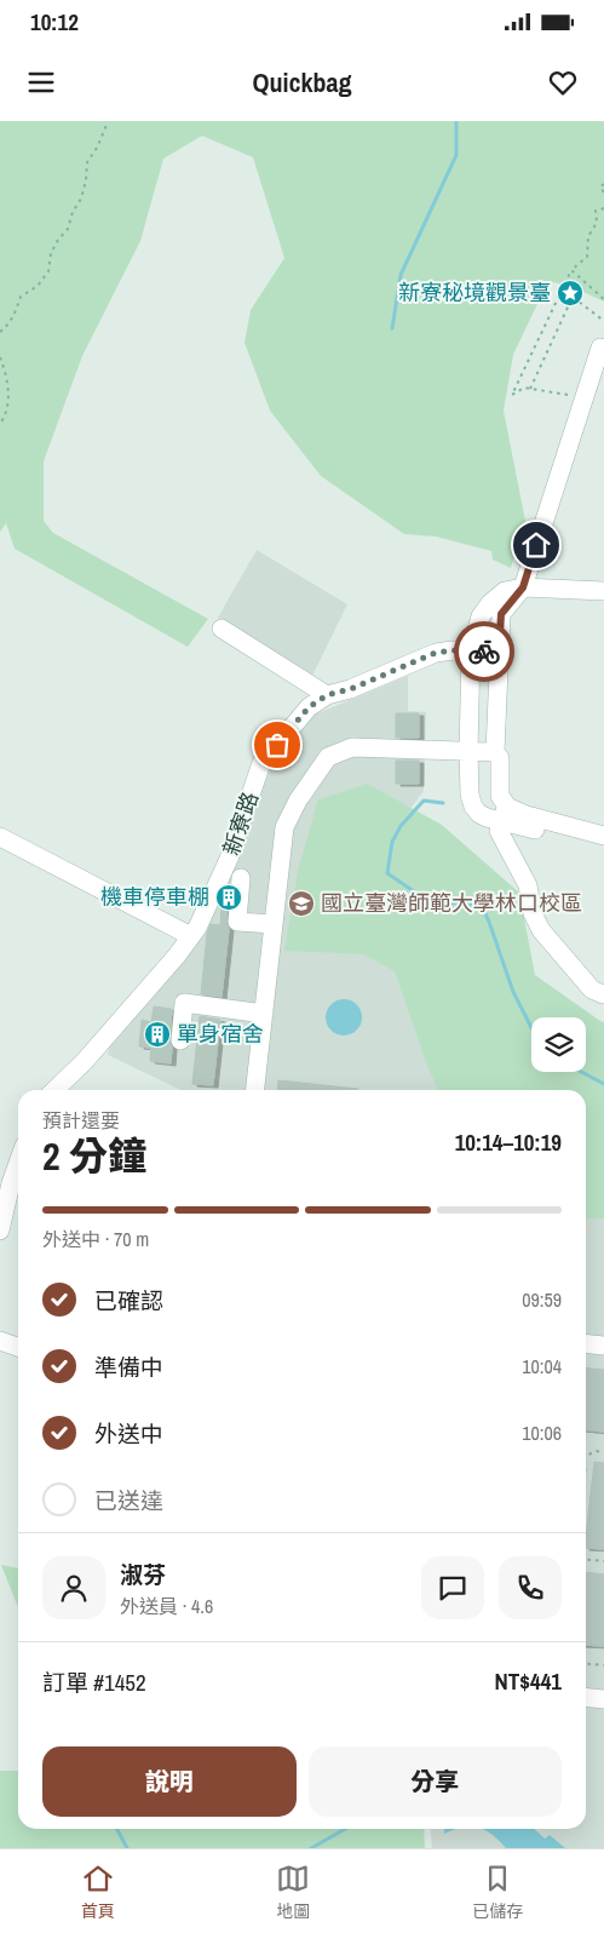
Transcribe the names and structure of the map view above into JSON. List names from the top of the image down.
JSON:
{
  "streets": {
    "street": ["新寮路"]
  },
  "places": {
    "place": ["新寮秘境觀景臺"],
    "building": ["機車停車棚", "單身宿舍"],
    "school or university": ["國立臺灣師範大學林口校區"]
  },
  "page": {
    "status": "10:12",
    "header": "Quickbag",
    "heading": ["2 分鐘", "預計還要", "10:14–10:19"],
    "panel": [
      "淑芬",
      "外送員 · 4.6",
      "訂單 #1452",
      "NT$441"
    ],
    "bar": "外送中 · 70 m",
    "list": [
      ["已確認", "09:59"],
      ["準備中", "10:04"],
      ["外送中", "10:06"],
      "已送達"
    ],
    "buttons": ["說明", "分享"],
    "tabs": ["首頁", "地圖", "已儲存"]
  }
}
